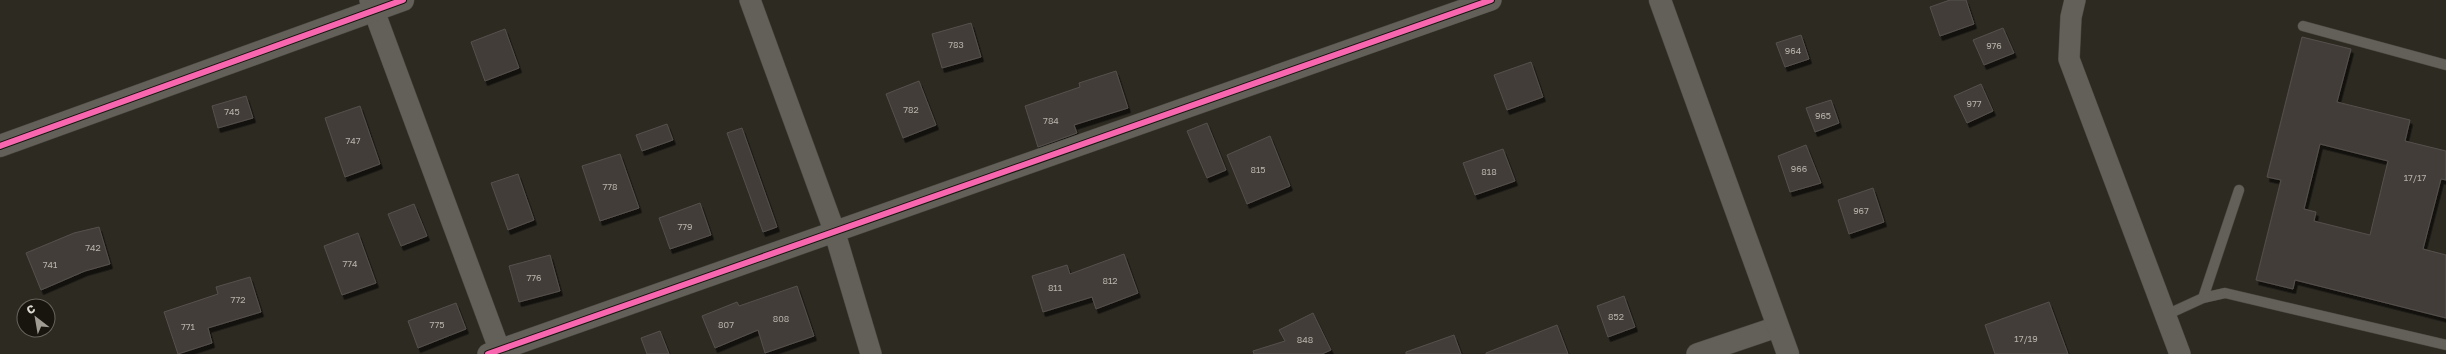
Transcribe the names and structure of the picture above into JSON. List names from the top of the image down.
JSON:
{
  "house_numbers": [
    "783",
    "976",
    "964",
    "977",
    "782",
    "745",
    "965",
    "784",
    "747",
    "966",
    "815",
    "818",
    "17/17",
    "778",
    "967",
    "779",
    "742",
    "774",
    "741",
    "776",
    "812",
    "811",
    "772",
    "852",
    "808",
    "775",
    "807",
    "771",
    "17/19",
    "848"
  ],
  "north": "top left"
}
